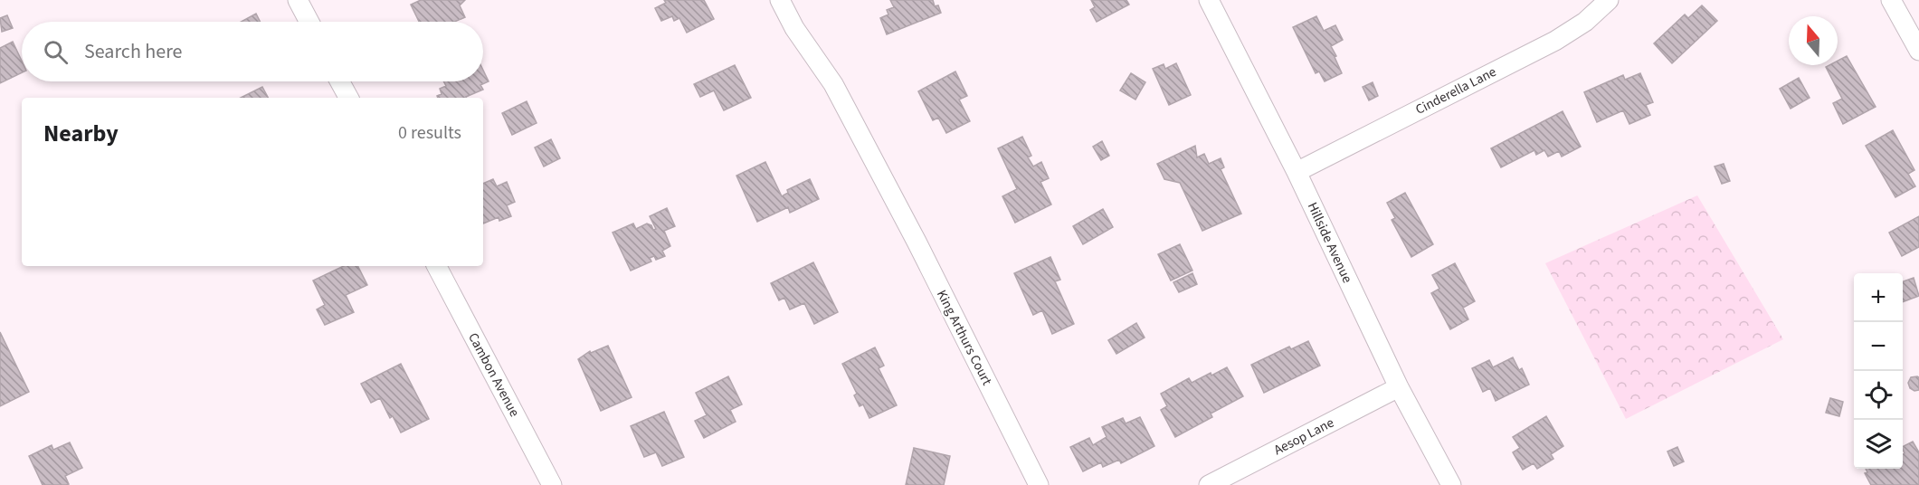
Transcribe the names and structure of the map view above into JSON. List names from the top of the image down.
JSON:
{
  "streets": {
    "street": [
      "Cinderella Lane",
      "Hillside Avenue",
      "King Arthurs Court",
      "Cambon Avenue",
      "Aesop Lane"
    ]
  },
  "crossings": [
    ["Cinderella Lane", "Hillside Avenue"],
    ["Hillside Avenue", "Aesop Lane"]
  ],
  "north": "top",
  "page": {
    "search": "Search here",
    "heading": ["Nearby", "0 results"],
    "map_buttons": ["+", "−"]
  }
}
